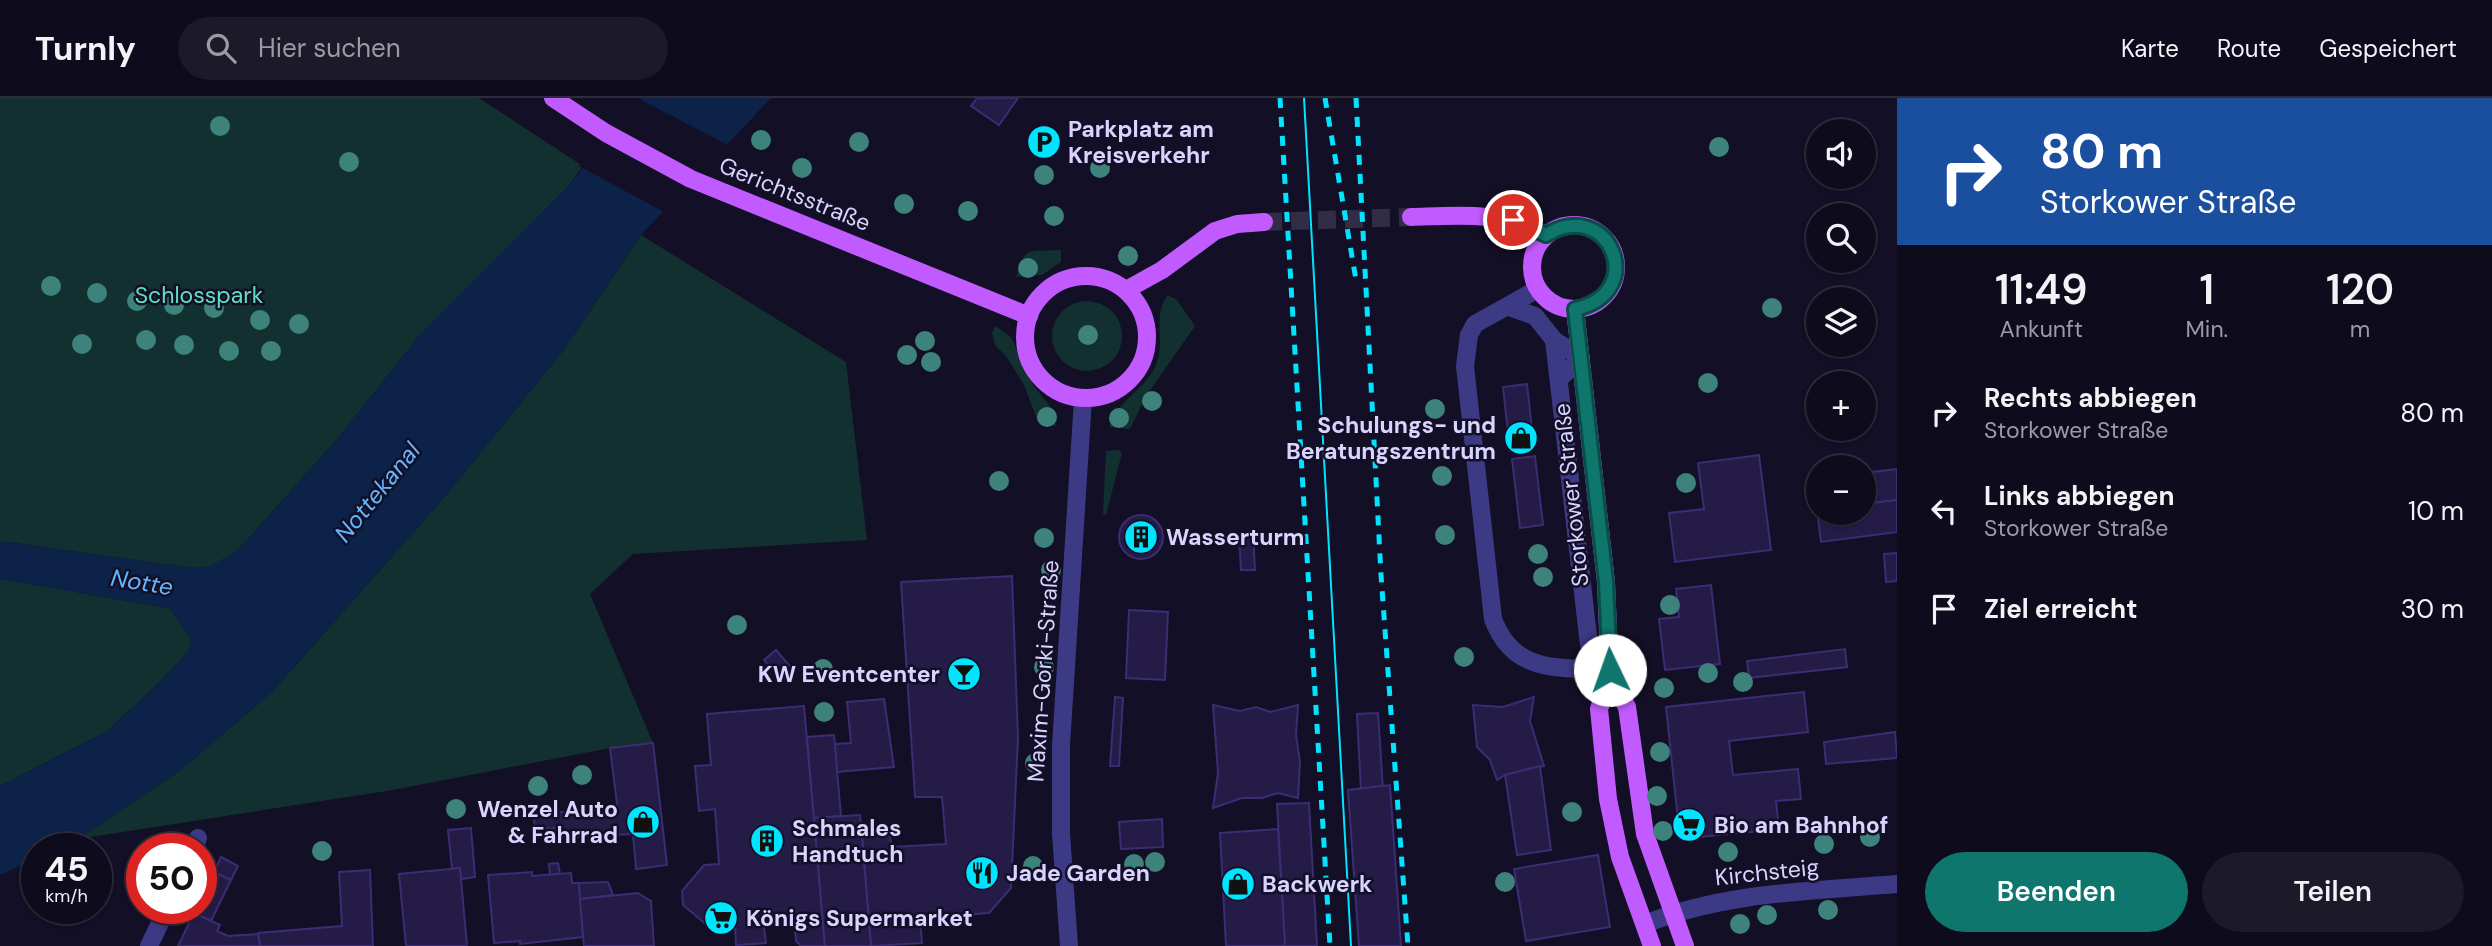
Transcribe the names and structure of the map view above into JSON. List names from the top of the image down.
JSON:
{
  "streets": {
    "main road": ["Gerichtsstraße", "Storkower Straße"],
    "street": ["Maxim-Gorki-Straße", "Kirchsteig"]
  },
  "crossings": [
    ["Gerichtsstraße", "Maxim-Gorki-Straße"],
    ["Storkower Straße", "Kirchsteig"]
  ],
  "water": ["Nottekanal", "Notte"],
  "parks": ["Schlosspark"],
  "places": {
    "parking": ["Parkplatz am Kreisverkehr"],
    "shop": ["Schulungs- und Beratungszentrum", "Wenzel Auto & Fahrrad", "Backwerk"],
    "building": ["Wasserturm", "Schmales Handtuch"],
    "bar": ["KW Eventcenter"],
    "supermarket": ["Bio am Bahnhof", "Königs Supermarket"],
    "restaurant": ["Jade Garden"]
  },
  "page": {
    "header": "Turnly",
    "search": "Hier suchen",
    "nav": ["Karte", "Route", "Gespeichert"],
    "turn": ["80 m", "Storkower Straße"],
    "map_buttons": ["+", "−"],
    "eta": [
      "11:49",
      "Ankunft",
      "1",
      "Min.",
      "120",
      "m"
    ],
    "list": [
      {
        "name": "Rechts abbiegen",
        "note": "Storkower Straße",
        "value": "80 m"
      },
      {
        "name": "Links abbiegen",
        "note": "Storkower Straße",
        "value": "10 m"
      },
      {
        "name": "Ziel erreicht",
        "value": "30 m"
      }
    ],
    "speed": "45 km/h",
    "limit": "50",
    "buttons": ["Beenden", "Teilen"]
  }
}
